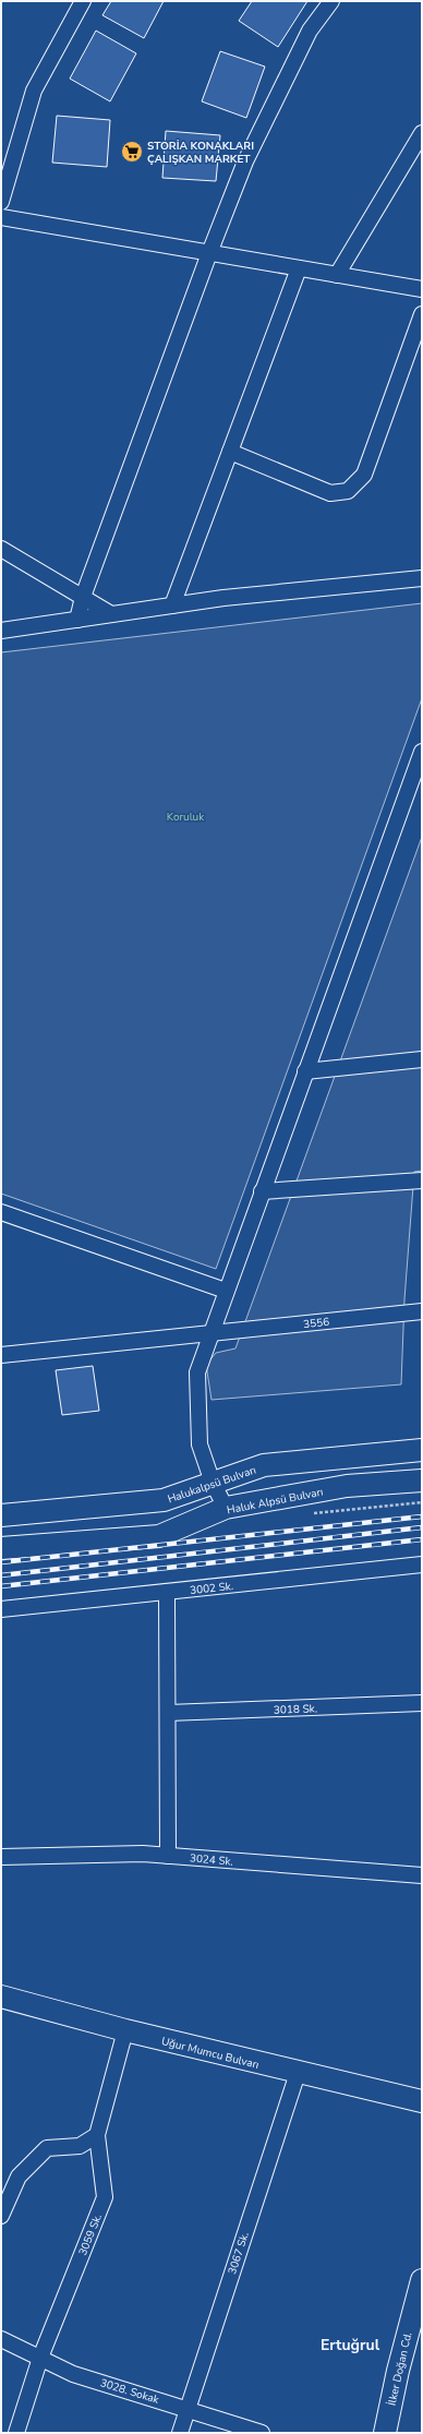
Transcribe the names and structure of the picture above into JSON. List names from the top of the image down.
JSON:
{
  "streets": {
    "main road": [
      "Halukalpsü Bulvarı",
      "Haluk Alpsü Bulvarı",
      "Uğur Mumcu Bulvarı",
      "İlker Doğan Cd."
    ],
    "street": [
      "3556",
      "3002 Sk.",
      "3018 Sk.",
      "3024 Sk.",
      "3059 Sk.",
      "3067 Sk.",
      "3028. Sokak"
    ]
  },
  "crossings": [
    ["Uğur Mumcu Bulvarı", "3059 Sk."],
    ["Uğur Mumcu Bulvarı", "3067 Sk."],
    ["3059 Sk.", "3028. Sokak"],
    ["3067 Sk.", "3028. Sokak"]
  ],
  "districts": ["Ertuğrul"],
  "parks": ["Koruluk"],
  "places": {
    "supermarket": ["STORİA KONAKLARI ÇALIŞKAN MARKET"]
  }
}
